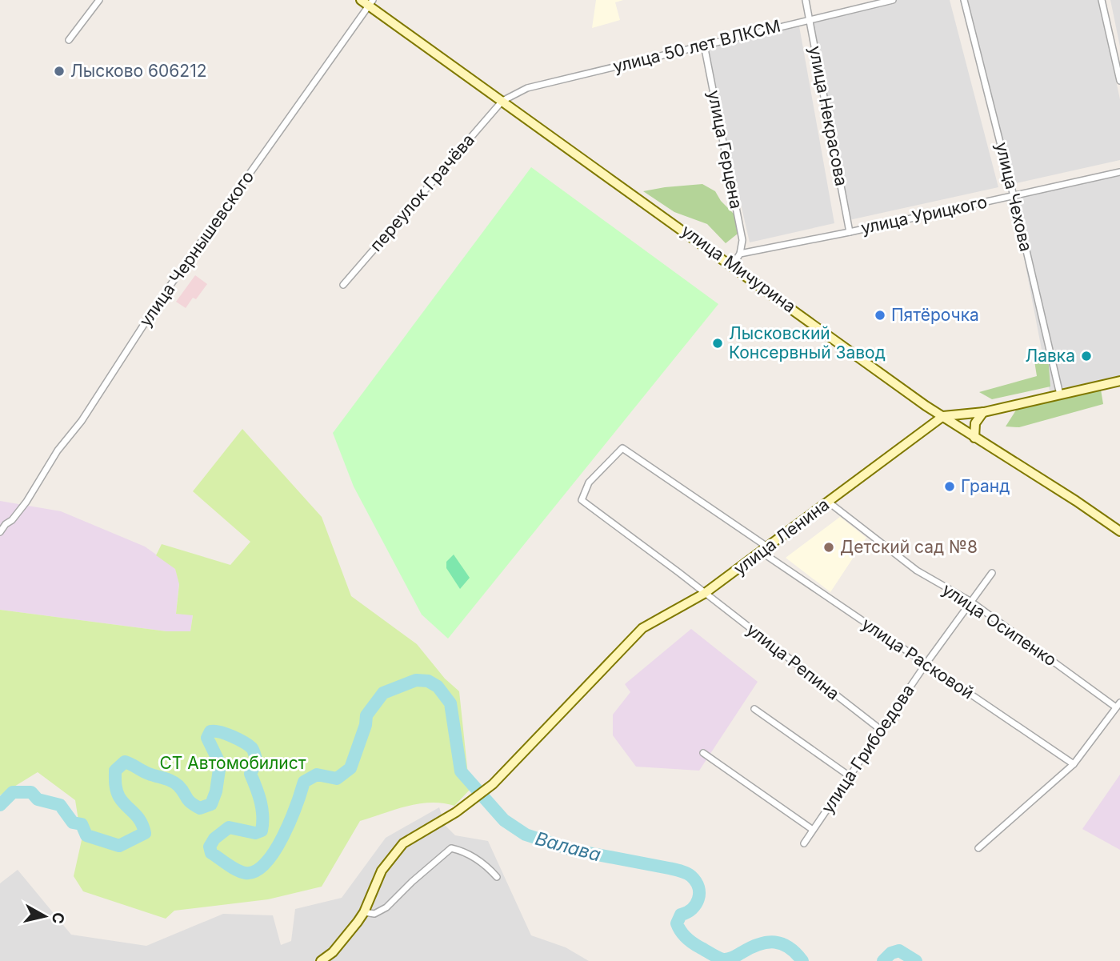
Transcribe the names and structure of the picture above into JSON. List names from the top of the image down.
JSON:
{
  "streets": {
    "main road": ["улица Мичурина", "улица Ленина"],
    "street": [
      "улица 50 лет ВЛКСМ",
      "улица Некрасова",
      "улица Герцена",
      "переулок Грачёва",
      "улица Чехова",
      "улица Урицкого",
      "улица Чернышевского",
      "улица Осипенко",
      "улица Расковой",
      "улица Репина",
      "улица Грибоедова"
    ]
  },
  "crossings": [
    ["улица 50 лет ВЛКСМ", "улица Некрасова"],
    ["улица 50 лет ВЛКСМ", "улица Герцена"],
    ["улица 50 лет ВЛКСМ", "переулок Грачёва"],
    ["улица 50 лет ВЛКСМ", "улица Мичурина"],
    ["улица Некрасова", "улица Урицкого"],
    ["улица Герцена", "улица Урицкого"],
    ["переулок Грачёва", "улица Мичурина"],
    ["улица Чехова", "улица Урицкого"],
    ["улица Чернышевского", "улица Мичурина"],
    ["улица Мичурина", "улица Ленина"],
    ["улица Ленина", "улица Осипенко"],
    ["улица Ленина", "улица Расковой"],
    ["улица Ленина", "улица Репина"],
    ["улица Осипенко", "улица Грибоедова"],
    ["улица Расковой", "улица Репина"],
    ["улица Расковой", "улица Грибоедова"],
    ["улица Репина", "улица Грибоедова"]
  ],
  "water": ["Валава"],
  "parks": ["СТ Автомобилист"],
  "places": [
    "Лысково 606212",
    "Пятёрочка",
    "Лысковский Консервный Завод",
    "Лавка",
    "Гранд",
    "Детский сад №8"
  ],
  "north": "right"
}
